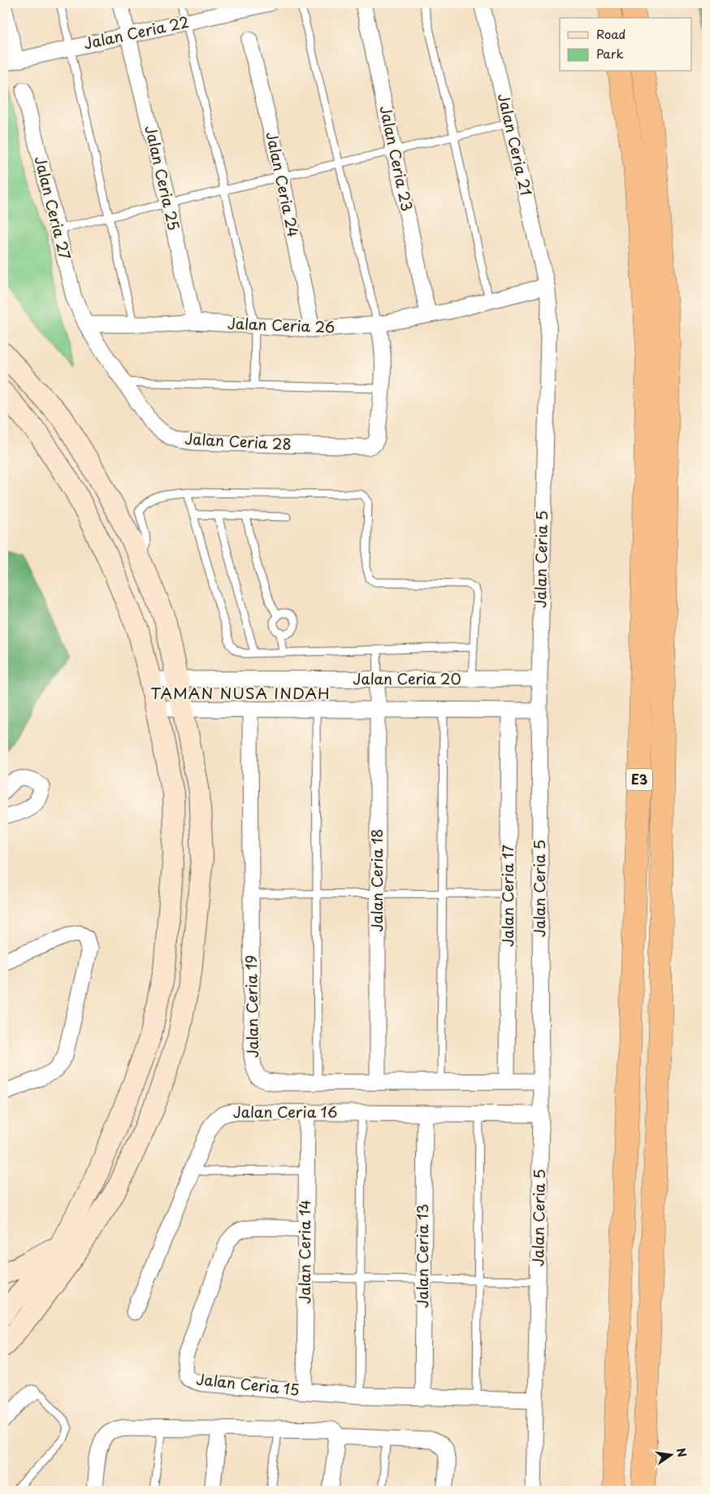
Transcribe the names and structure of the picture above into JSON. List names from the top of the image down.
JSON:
{
  "streets": {
    "highway": ["E3"],
    "street": [
      "Jalan Ceria 22",
      "Jalan Ceria 21",
      "Jalan Ceria 23",
      "Jalan Ceria 25",
      "Jalan Ceria 24",
      "Jalan Ceria 27",
      "Jalan Ceria 26",
      "Jalan Ceria 28",
      "Jalan Ceria 5",
      "Jalan Ceria 20",
      "Jalan Ceria 18",
      "Jalan Ceria 17",
      "Jalan Ceria 19",
      "Jalan Ceria 16",
      "Jalan Ceria 14",
      "Jalan Ceria 13",
      "Jalan Ceria 15"
    ]
  },
  "crossings": [
    ["Jalan Ceria 22", "Jalan Ceria 25"],
    ["Jalan Ceria 21", "Jalan Ceria 26"],
    ["Jalan Ceria 21", "Jalan Ceria 5"],
    ["Jalan Ceria 23", "Jalan Ceria 26"],
    ["Jalan Ceria 25", "Jalan Ceria 26"],
    ["Jalan Ceria 24", "Jalan Ceria 26"],
    ["Jalan Ceria 27", "Jalan Ceria 28"],
    ["Jalan Ceria 26", "Jalan Ceria 28"],
    ["Jalan Ceria 26", "Jalan Ceria 5"],
    ["Jalan Ceria 5", "Jalan Ceria 20"],
    ["Jalan Ceria 5", "Jalan Ceria 19"],
    ["Jalan Ceria 5", "Jalan Ceria 16"],
    ["Jalan Ceria 5", "Jalan Ceria 15"],
    ["Jalan Ceria 20", "Jalan Ceria 18"],
    ["Jalan Ceria 20", "Jalan Ceria 17"],
    ["Jalan Ceria 20", "Jalan Ceria 19"],
    ["Jalan Ceria 18", "Jalan Ceria 19"],
    ["Jalan Ceria 17", "Jalan Ceria 19"],
    ["Jalan Ceria 16", "Jalan Ceria 14"],
    ["Jalan Ceria 16", "Jalan Ceria 13"],
    ["Jalan Ceria 14", "Jalan Ceria 15"],
    ["Jalan Ceria 13", "Jalan Ceria 15"]
  ],
  "districts": ["TAMAN NUSA INDAH"],
  "legend": ["Road", "Park"],
  "north": "right"
}
